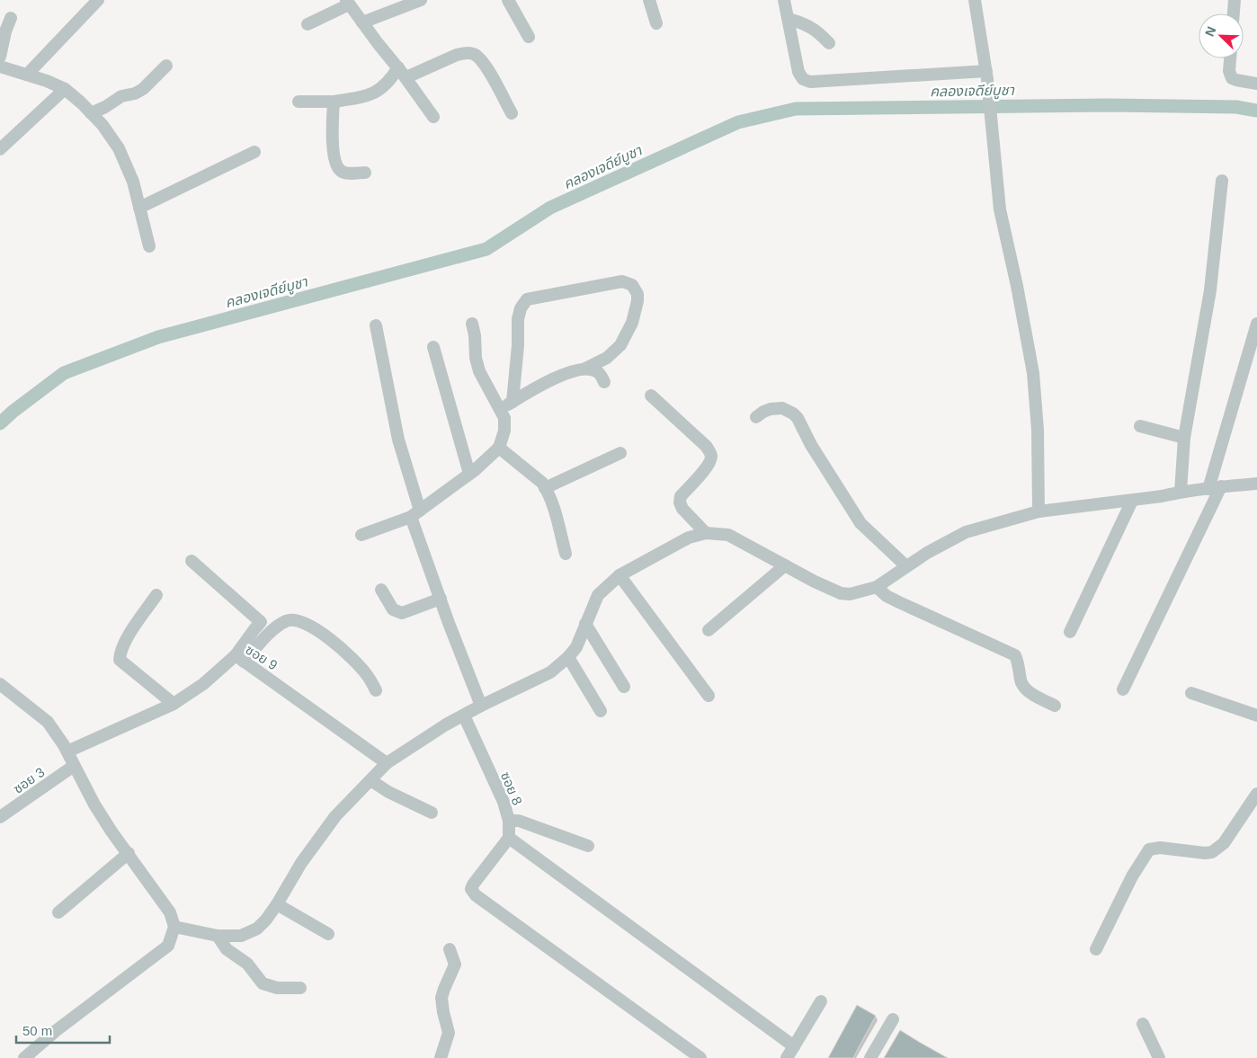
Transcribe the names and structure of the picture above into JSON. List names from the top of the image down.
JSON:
{
  "streets": {
    "street": ["ซอย 9", "ซอย 3", "ซอย 8"]
  },
  "water": ["คลองเจดีย์บูชา"],
  "scale_bar": "50 m",
  "north": "top left"
}
